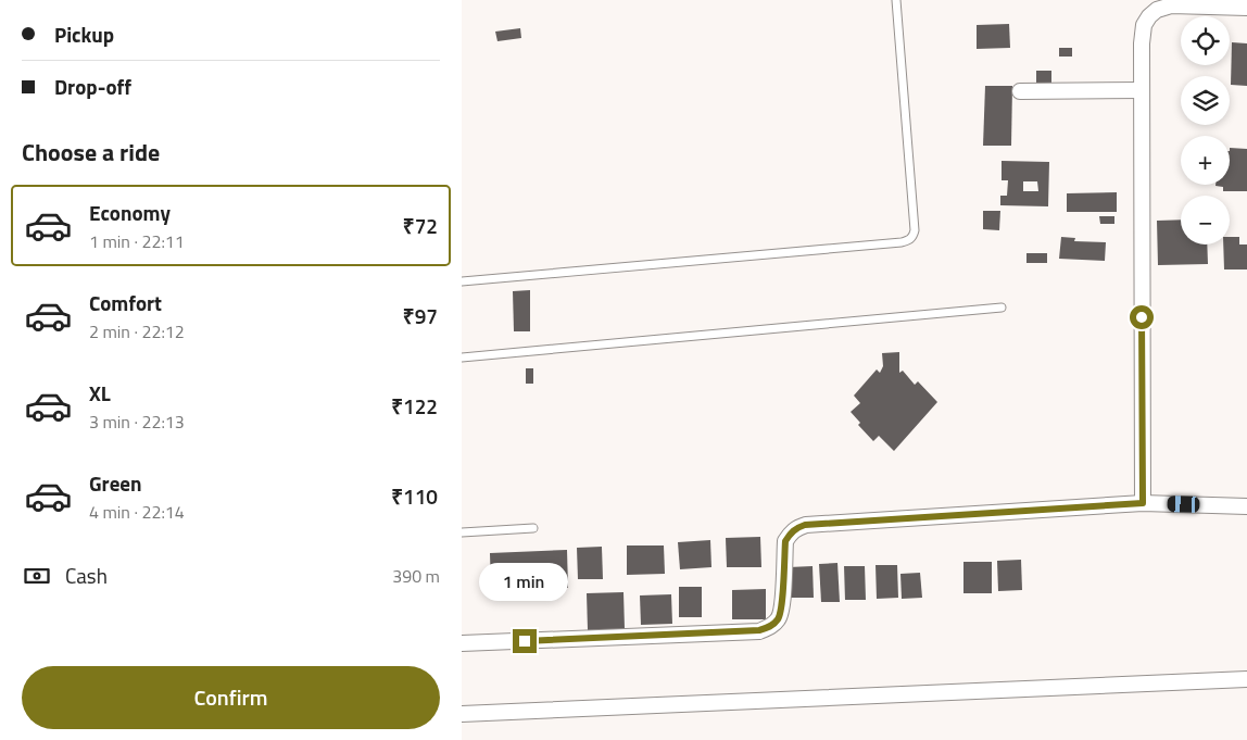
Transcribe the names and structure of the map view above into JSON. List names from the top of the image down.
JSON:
{
  "page": {
    "banner": ["Pickup", "Drop-off"],
    "map_buttons": ["+", "−"],
    "heading": "Choose a ride",
    "list": [
      {
        "name": "Economy",
        "note": "1 min · 22:11",
        "value": "₹72"
      },
      {
        "name": "Comfort",
        "note": "2 min · 22:12",
        "value": "₹97"
      },
      {
        "name": "XL",
        "note": "3 min · 22:13",
        "value": "₹122"
      },
      {
        "name": "Green",
        "note": "4 min · 22:14",
        "value": "₹110"
      }
    ],
    "pay": ["Cash", "390 m"],
    "bubble": "1 min",
    "buttons": "Confirm"
  }
}
